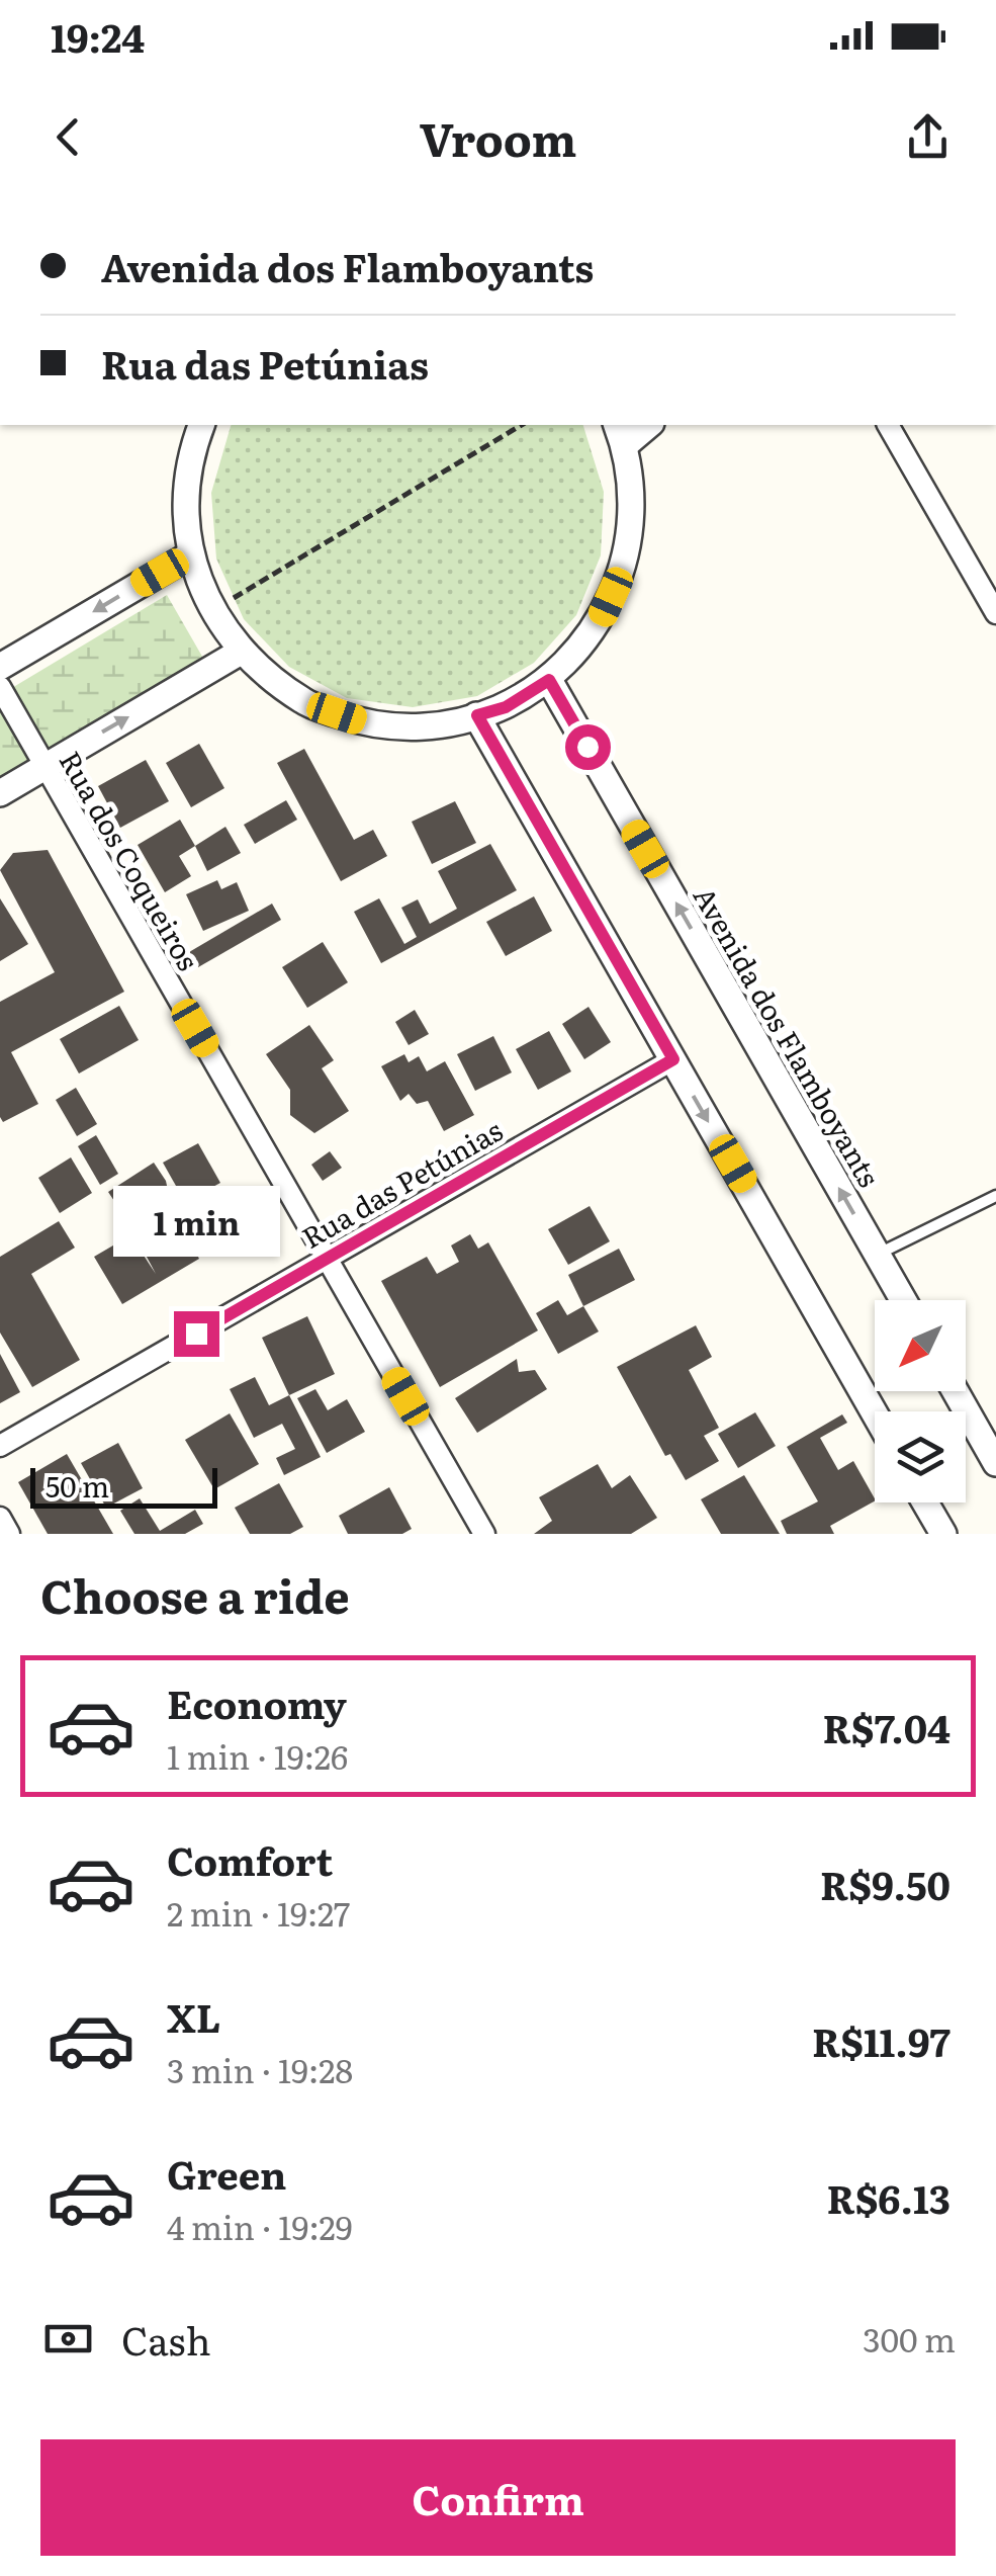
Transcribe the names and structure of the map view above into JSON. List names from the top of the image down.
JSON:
{
  "streets": {
    "street": ["Rua dos Coqueiros", "Avenida dos Flamboyants", "Rua das Petúnias"]
  },
  "crossings": [
    ["Rua dos Coqueiros", "Rua das Petúnias"]
  ],
  "scale_bar": "50 m",
  "north": "bottom left",
  "page": {
    "status": "19:24",
    "header": "Vroom",
    "banner": ["Avenida dos Flamboyants", "Rua das Petúnias"],
    "bubble": "1 min",
    "scale": "50 m",
    "heading": "Choose a ride",
    "list": [
      {
        "name": "Economy",
        "note": "1 min · 19:26",
        "value": "R$7.04"
      },
      {
        "name": "Comfort",
        "note": "2 min · 19:27",
        "value": "R$9.50"
      },
      {
        "name": "XL",
        "note": "3 min · 19:28",
        "value": "R$11.97"
      },
      {
        "name": "Green",
        "note": "4 min · 19:29",
        "value": "R$6.13"
      }
    ],
    "pay": ["Cash", "300 m"],
    "buttons": "Confirm"
  }
}
